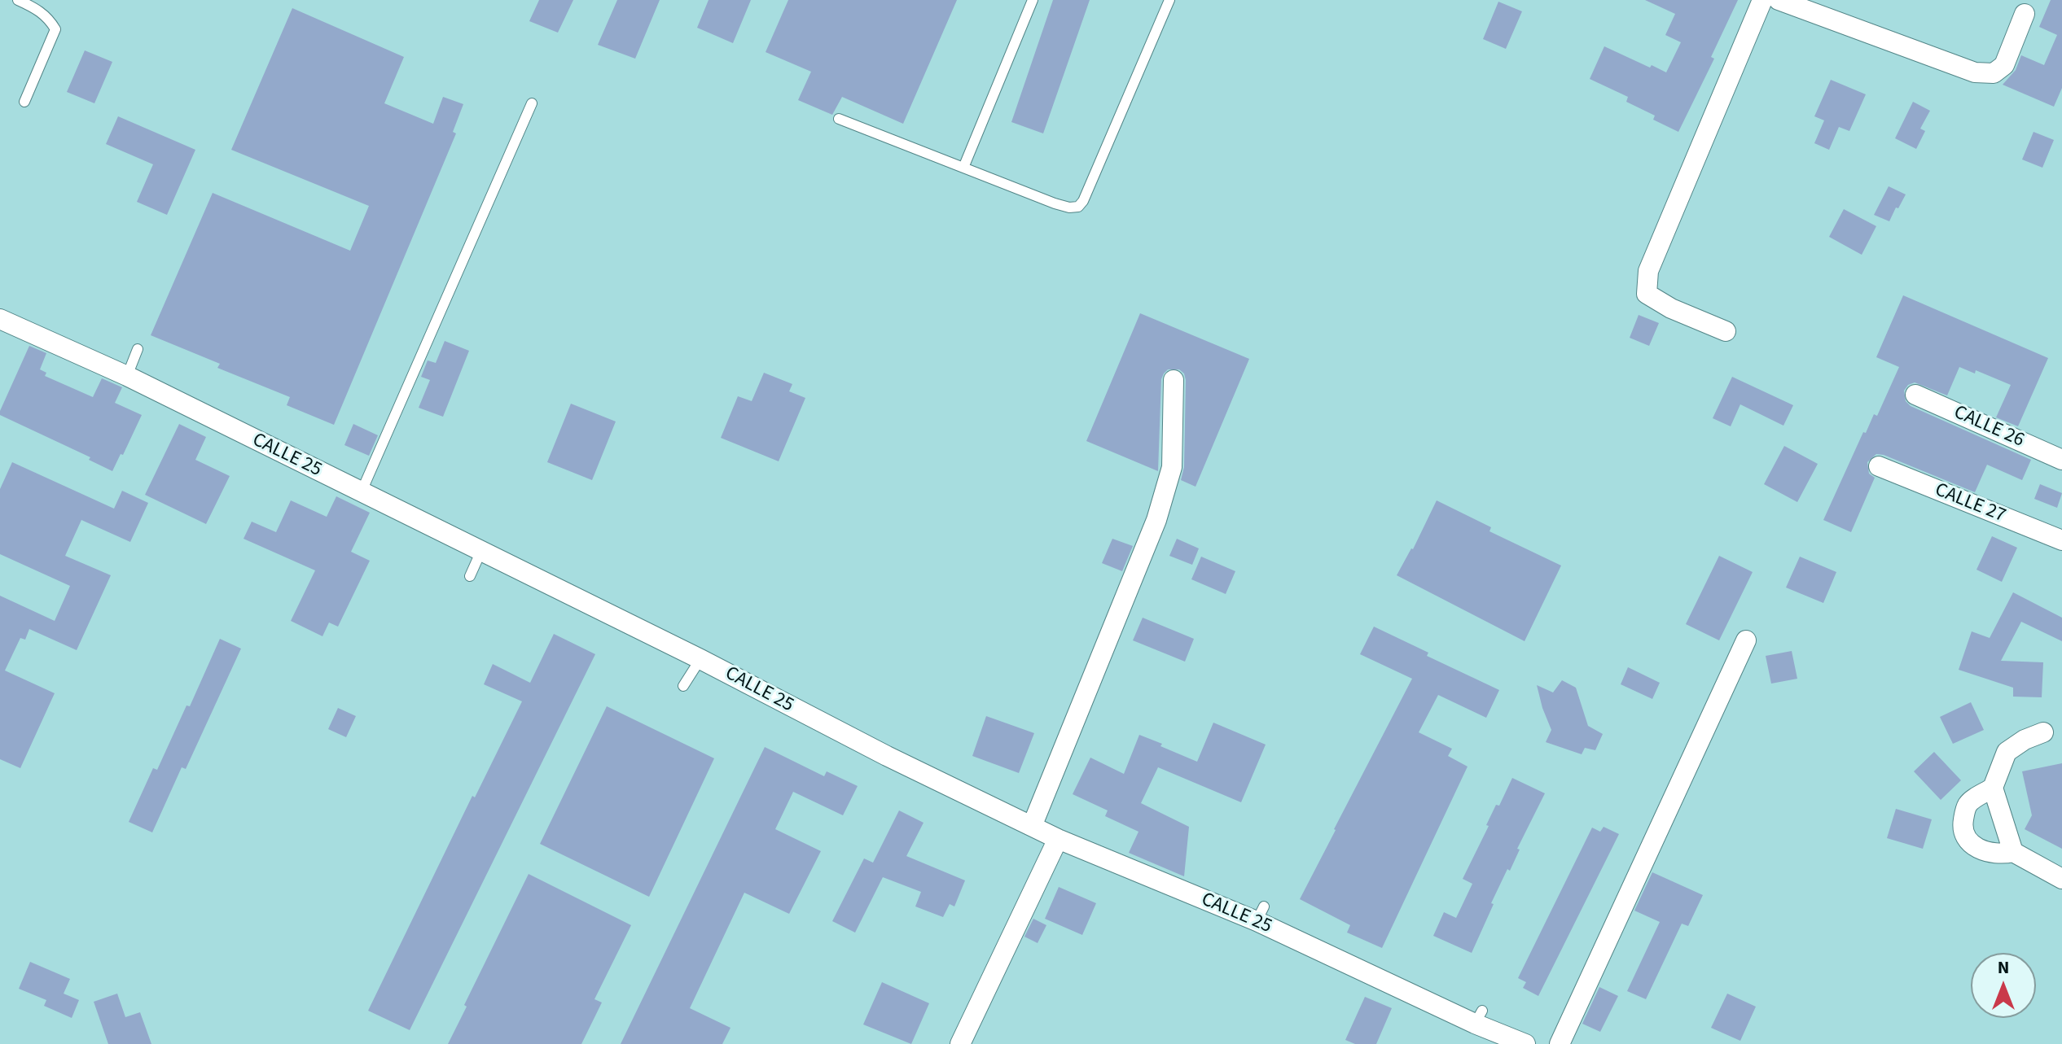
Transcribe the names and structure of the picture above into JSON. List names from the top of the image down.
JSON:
{
  "streets": {
    "street": ["CALLE 26", "CALLE 25", "CALLE 27"]
  },
  "north": "top"
}
